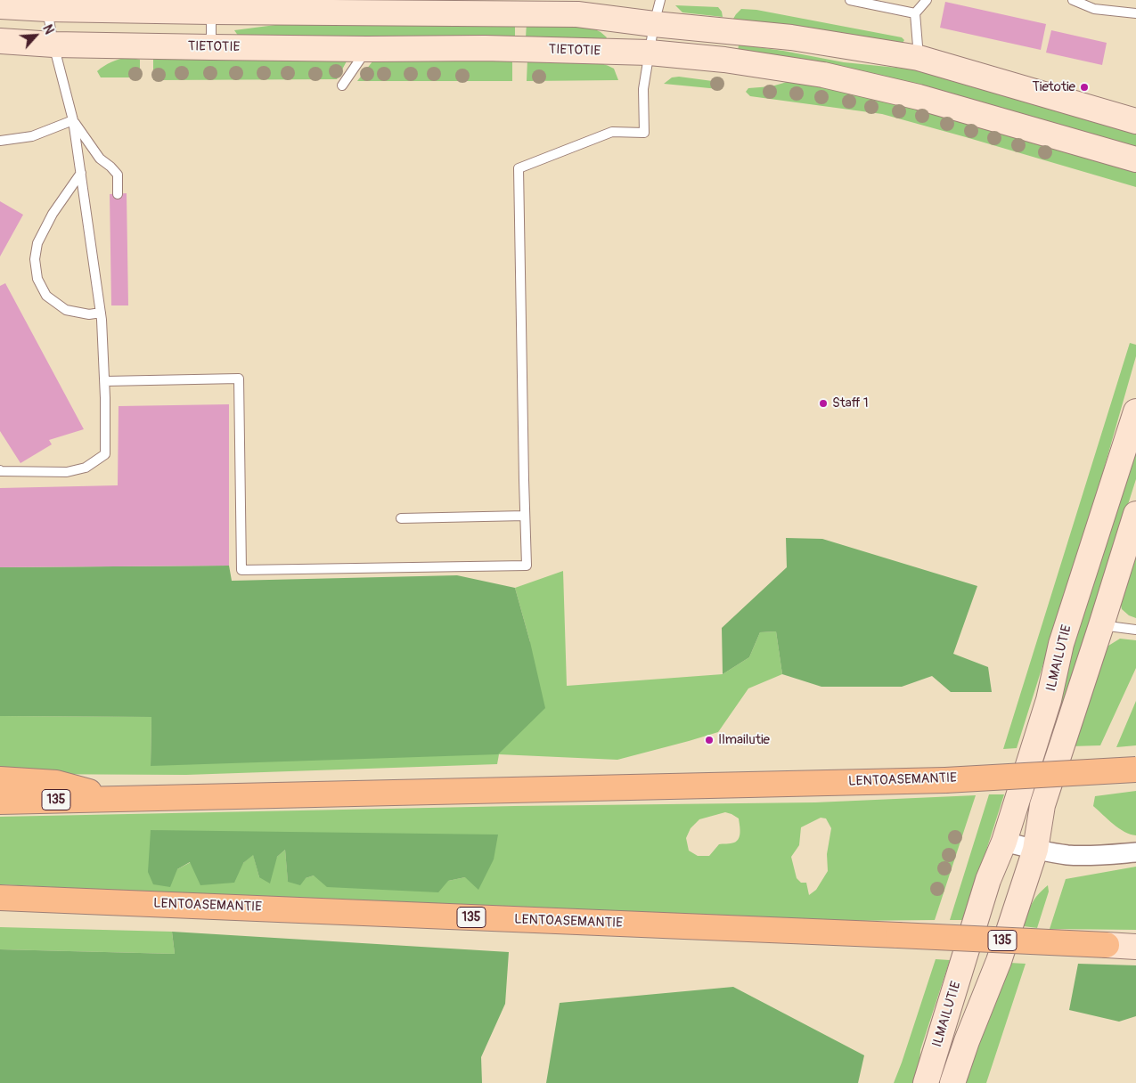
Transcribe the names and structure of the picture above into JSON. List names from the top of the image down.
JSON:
{
  "streets": {
    "highway": ["LENTOASEMANTIE", "135"],
    "main road": ["TIETOTIE", "ILMAILUTIE"]
  },
  "places": ["Tietotie", "Staff 1", "Ilmailutie"],
  "north": "top right"
}
